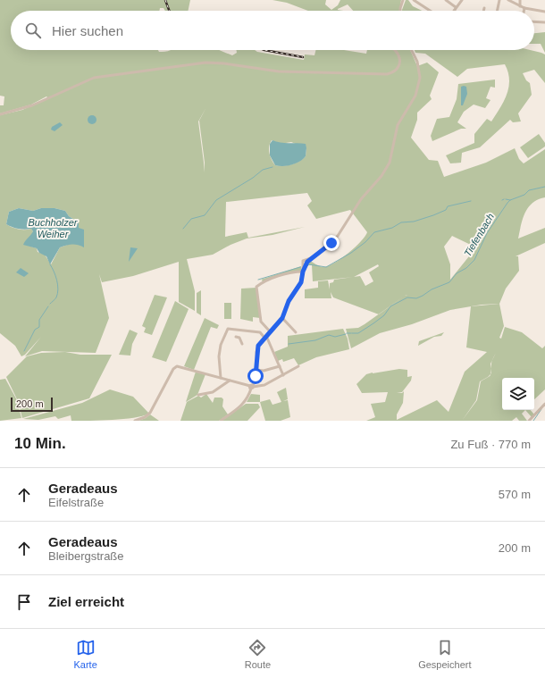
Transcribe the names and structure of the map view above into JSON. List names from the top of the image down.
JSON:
{
  "water": ["Buchholzer Weiher", "Tiefenbach"],
  "scale_bar": "200 m",
  "page": {
    "search": "Hier suchen",
    "scale": "200 m",
    "heading": ["10 Min.", "Zu Fuß · 770 m"],
    "list": [
      ["Geradeaus", "Eifelstraße", "570 m"],
      ["Geradeaus", "Bleibergstraße", "200 m"],
      "Ziel erreicht"
    ],
    "nav": ["Karte", "Route", "Gespeichert"]
  }
}
